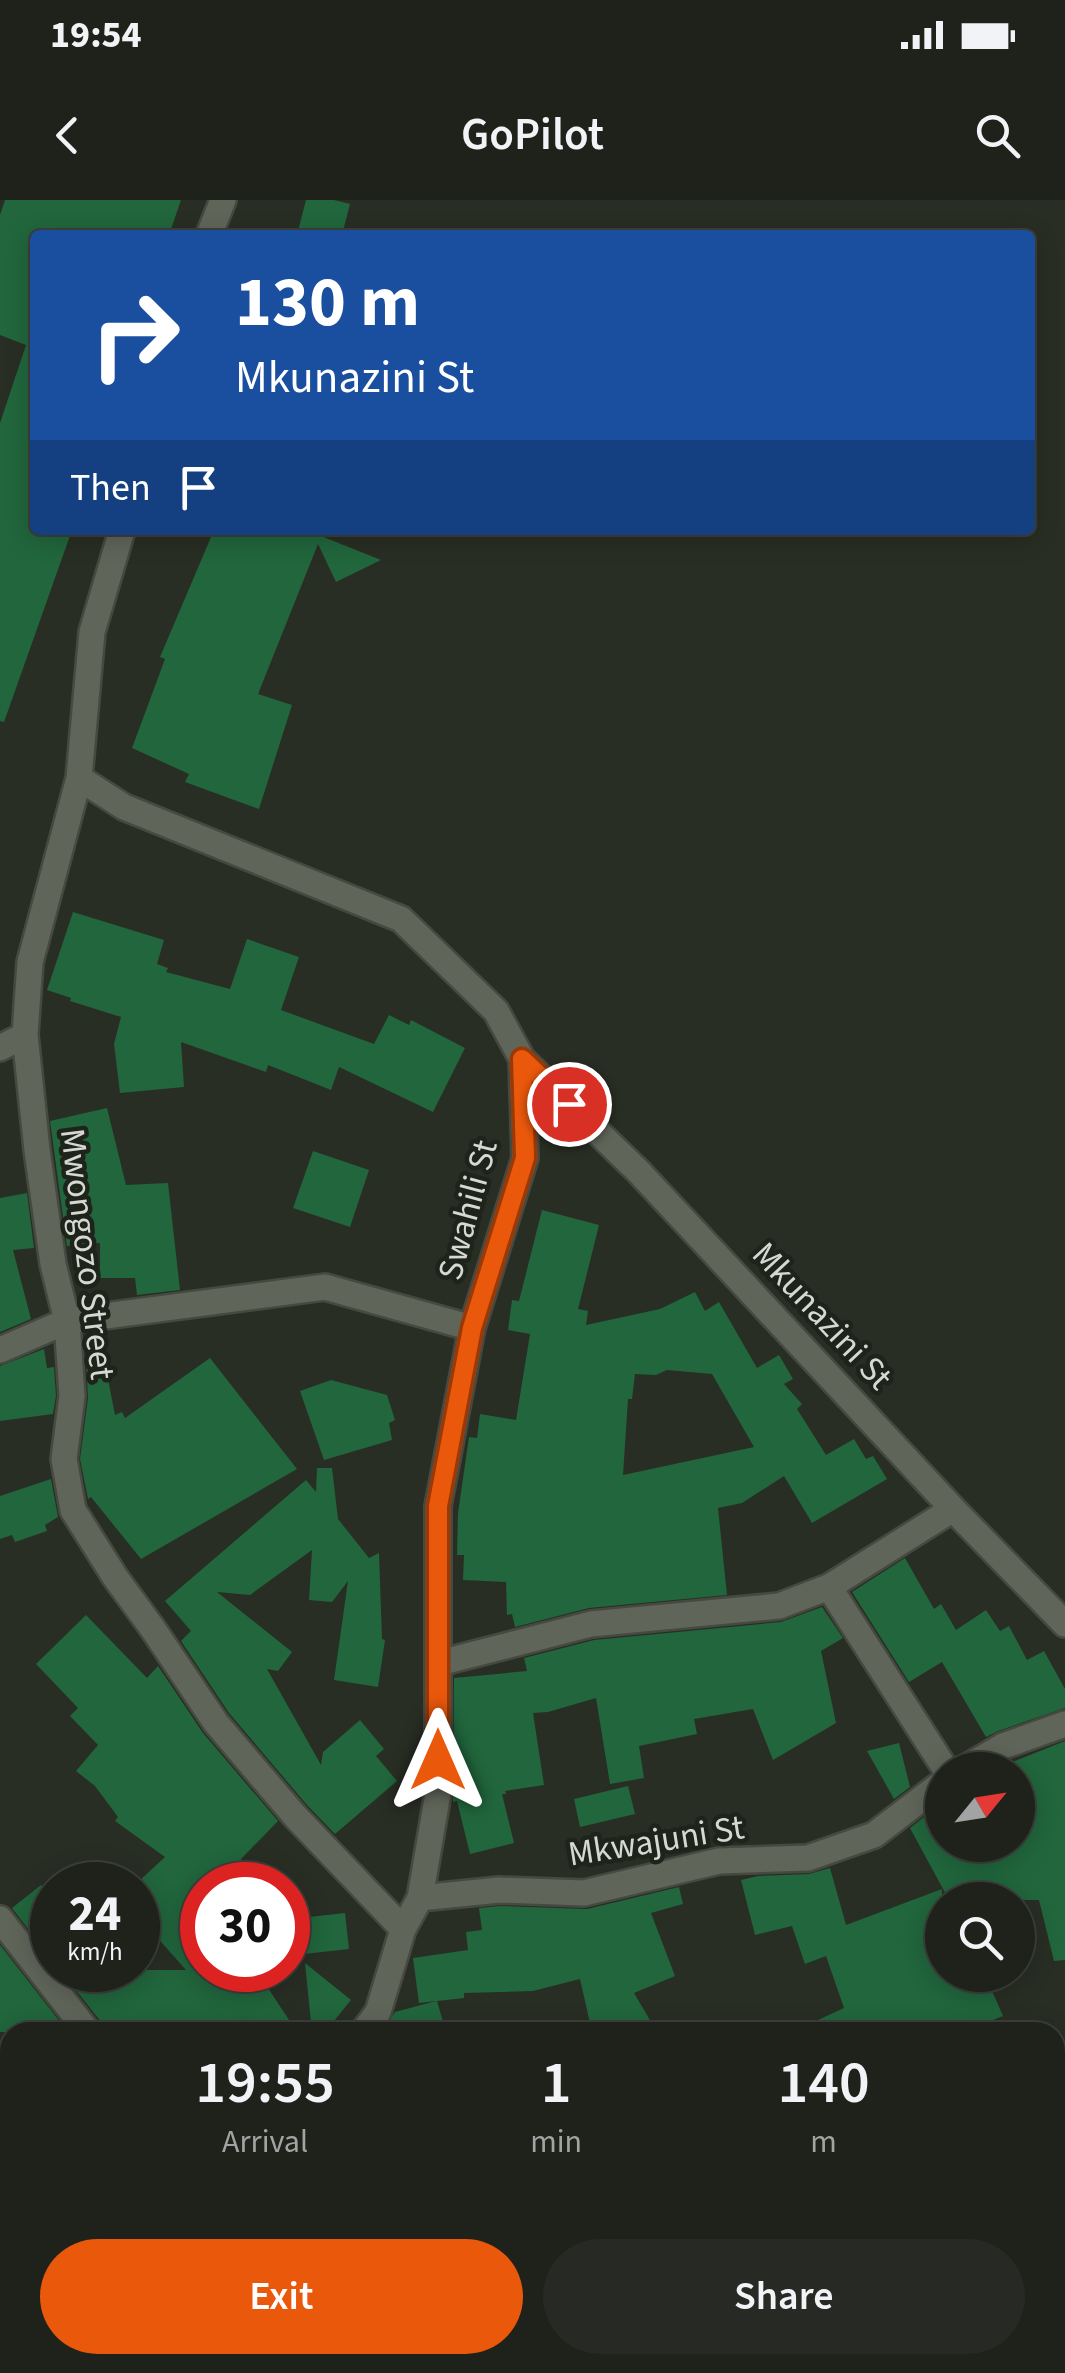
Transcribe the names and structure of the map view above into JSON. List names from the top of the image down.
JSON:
{
  "streets": {
    "street": [
      "Swahili St",
      "Mwongozo Street",
      "Mkunazini St",
      "Mkwajuni St"
    ]
  },
  "crossings": [
    ["Swahili St", "Mwongozo Street"],
    ["Swahili St", "Mkunazini St"],
    ["Swahili St", "Mkwajuni St"]
  ],
  "north": "top right",
  "page": {
    "status": "19:54",
    "header": "GoPilot",
    "turn": ["130 m", "Mkunazini St"],
    "then": "Then",
    "speed": "24 km/h",
    "limit": "30",
    "eta": [
      "19:55",
      "Arrival",
      "1",
      "min",
      "140",
      "m"
    ],
    "buttons": ["Exit", "Share"]
  }
}
